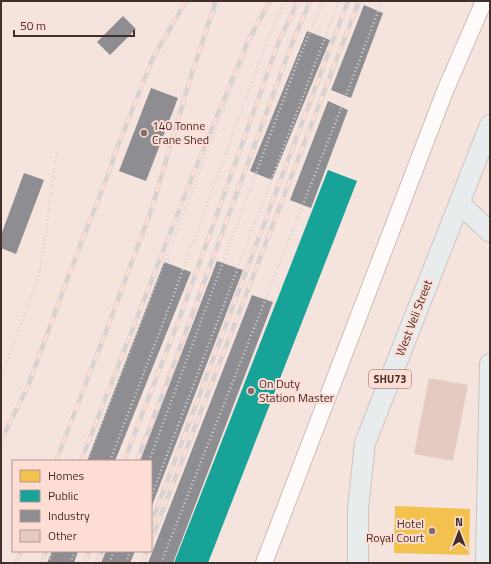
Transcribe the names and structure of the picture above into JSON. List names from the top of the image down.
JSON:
{
  "streets": {
    "main road": ["West Veli Street", "SHU73"]
  },
  "places": ["140 Tonne Crane Shed", "On Duty Station Master", "Hotel Royal Court"],
  "legend": [
    "Homes",
    "Public",
    "Industry",
    "Other"
  ],
  "scale_bar": "50 m",
  "north": "top"
}
